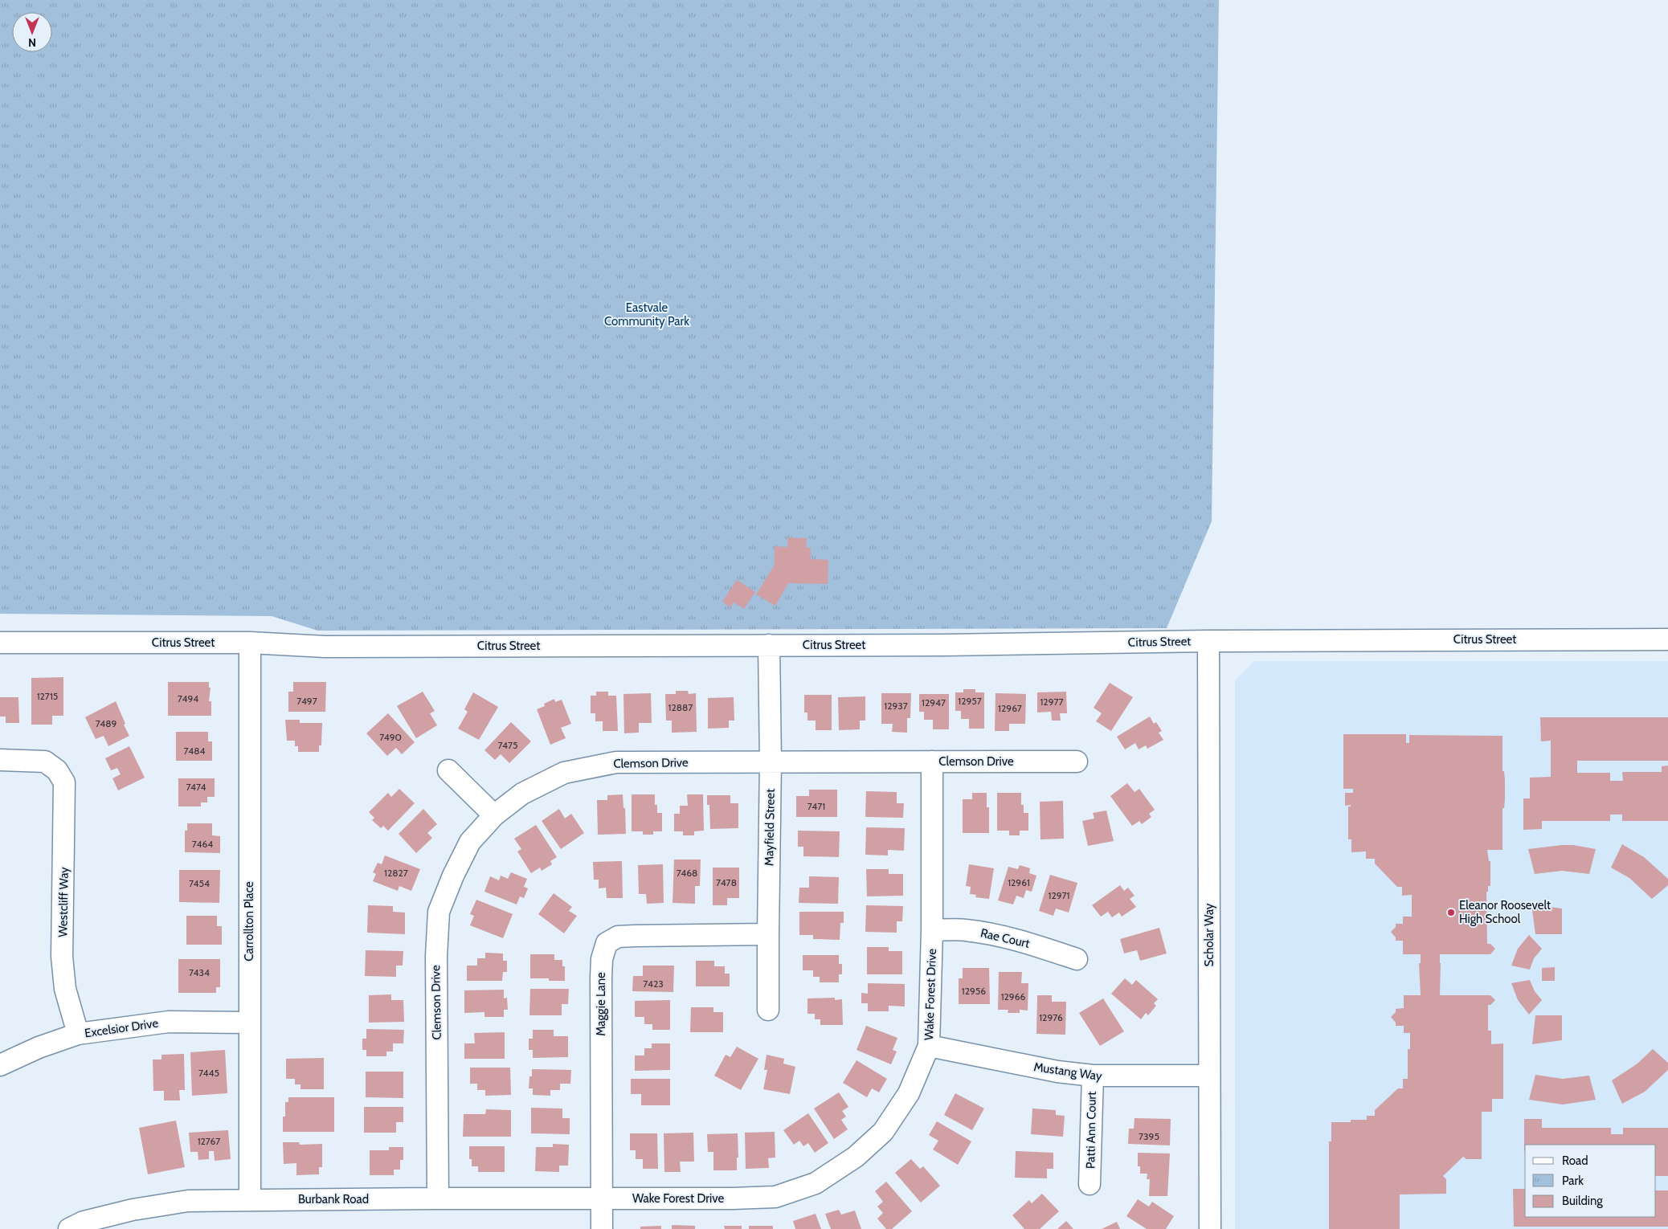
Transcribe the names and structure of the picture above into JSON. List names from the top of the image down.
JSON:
{
  "streets": {
    "street": [
      "Citrus Street",
      "Clemson Drive",
      "Mayfield Street",
      "Westcliff Way",
      "Carrollton Place",
      "Scholar Way",
      "Rae Court",
      "Wake Forest Drive",
      "Maggie Lane",
      "Excelsior Drive",
      "Mustang Way",
      "Patti Ann Court",
      "Burbank Road"
    ]
  },
  "crossings": [
    ["Citrus Street", "Mayfield Street"],
    ["Citrus Street", "Carrollton Place"],
    ["Citrus Street", "Scholar Way"],
    ["Clemson Drive", "Mayfield Street"],
    ["Clemson Drive", "Wake Forest Drive"],
    ["Clemson Drive", "Burbank Road"],
    ["Mayfield Street", "Maggie Lane"],
    ["Westcliff Way", "Excelsior Drive"],
    ["Carrollton Place", "Excelsior Drive"],
    ["Carrollton Place", "Burbank Road"],
    ["Scholar Way", "Mustang Way"],
    ["Rae Court", "Wake Forest Drive"],
    ["Wake Forest Drive", "Maggie Lane"],
    ["Wake Forest Drive", "Mustang Way"],
    ["Wake Forest Drive", "Burbank Road"],
    ["Maggie Lane", "Burbank Road"],
    ["Mustang Way", "Patti Ann Court"]
  ],
  "parks": ["Eastvale Community Park"],
  "places": ["Eleanor Roosevelt High School"],
  "house_numbers": [
    "12715",
    "7494",
    "7497",
    "12957",
    "12977",
    "12947",
    "12937",
    "12887",
    "12967",
    "7489",
    "7490",
    "7475",
    "7484",
    "7474",
    "7471",
    "7464",
    "12827",
    "7468",
    "7478",
    "12961",
    "7454",
    "12971",
    "7434",
    "7423",
    "12956",
    "12966",
    "12976",
    "7445",
    "7395",
    "12767"
  ],
  "legend": ["Road", "Park", "Building"],
  "north": "bottom"
}
